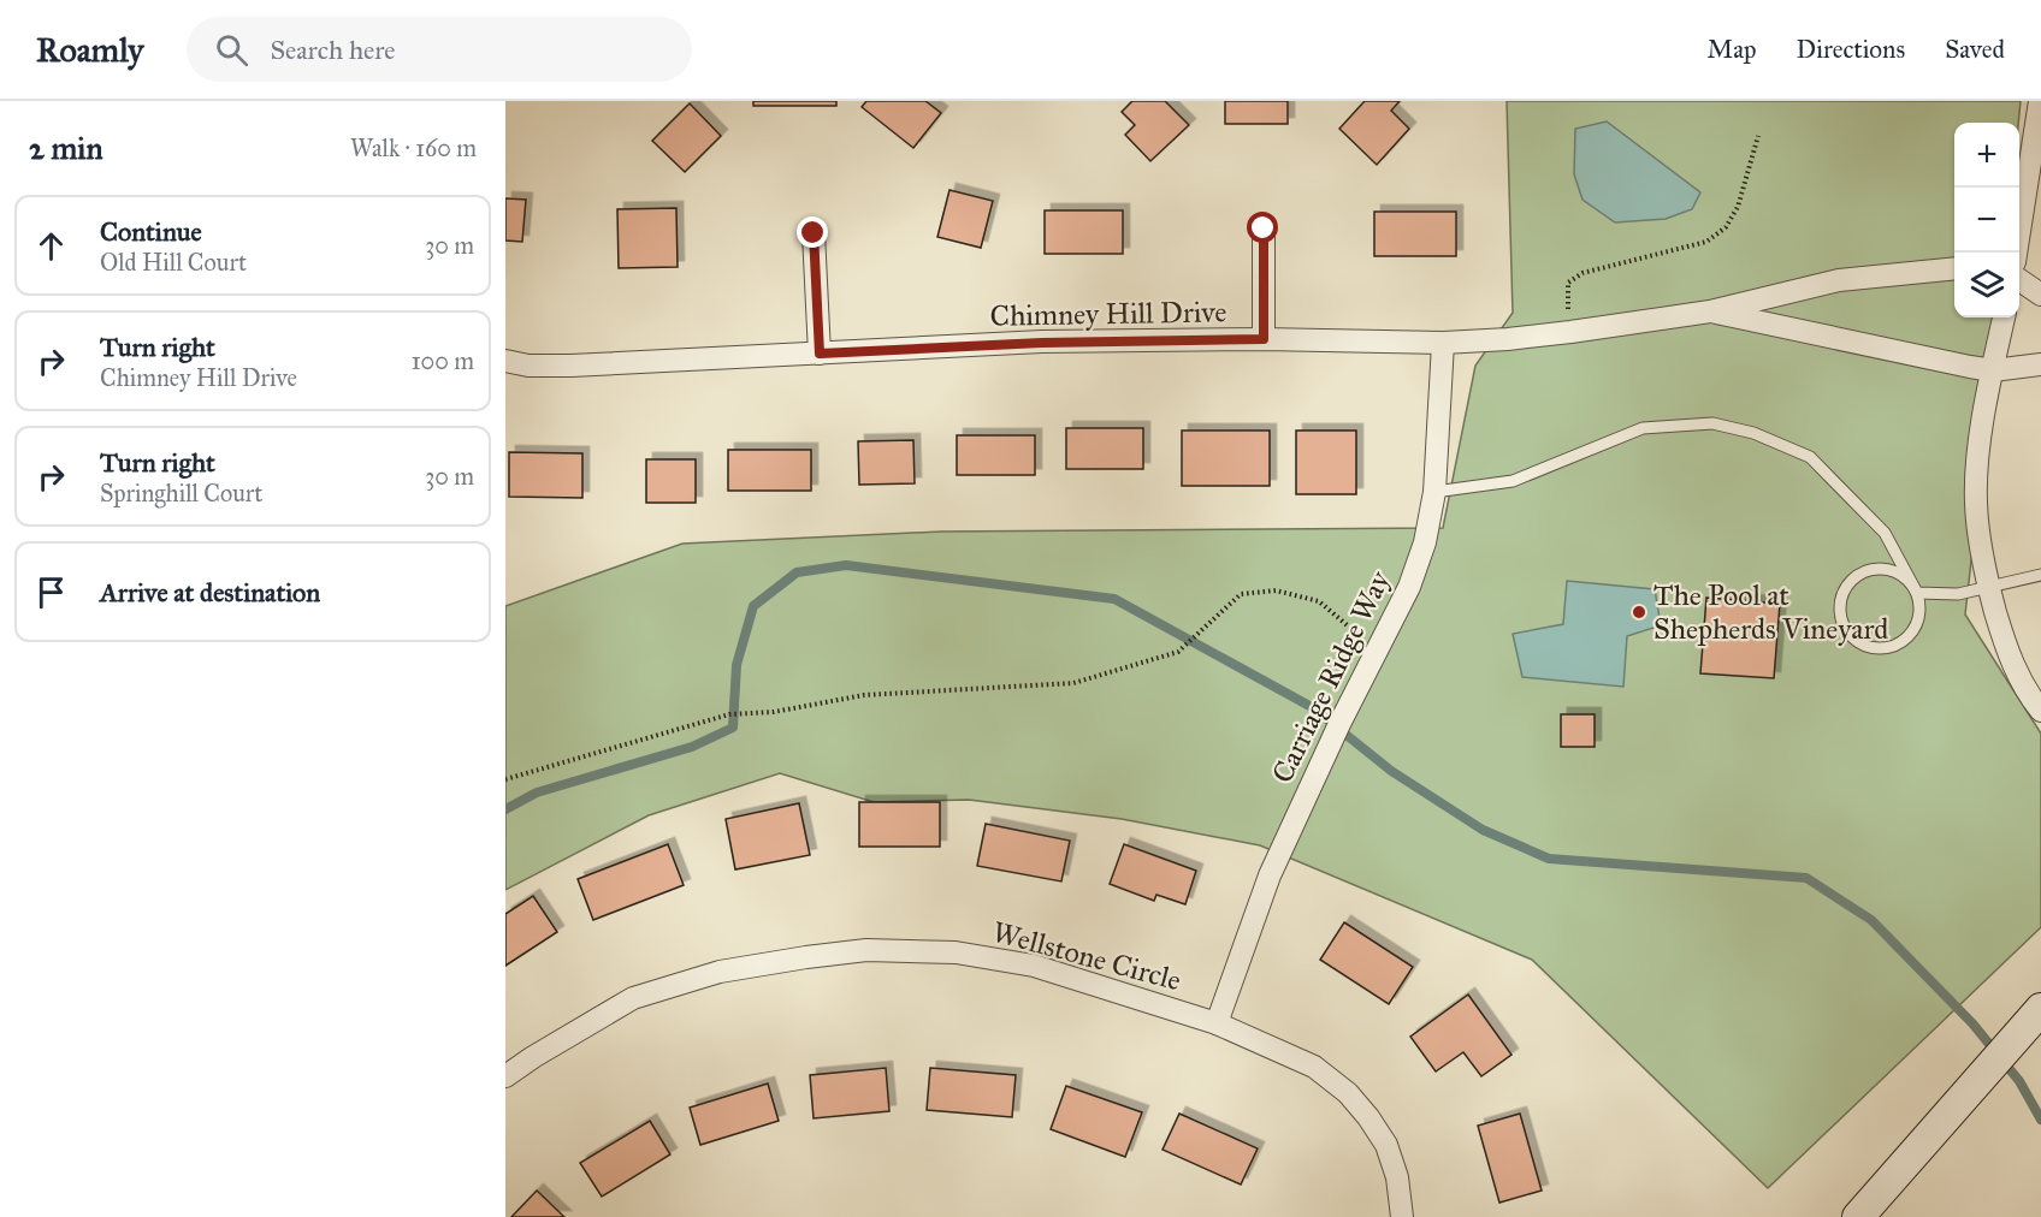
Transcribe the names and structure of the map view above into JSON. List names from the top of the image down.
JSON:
{
  "streets": {
    "street": ["Chimney Hill Drive", "Carriage Ridge Way", "Wellstone Circle"]
  },
  "crossings": [
    ["Chimney Hill Drive", "Carriage Ridge Way"],
    ["Carriage Ridge Way", "Wellstone Circle"]
  ],
  "places": ["The Pool at Shepherds Vineyard"],
  "page": {
    "header": "Roamly",
    "search": "Search here",
    "nav": ["Map", "Directions", "Saved"],
    "heading": ["2 min", "Walk · 160 m"],
    "map_buttons": ["+", "−"],
    "list": [
      ["Continue", "Old Hill Court", "30 m"],
      ["Turn right", "Chimney Hill Drive", "100 m"],
      ["Turn right", "Springhill Court", "30 m"],
      "Arrive at destination"
    ]
  }
}
